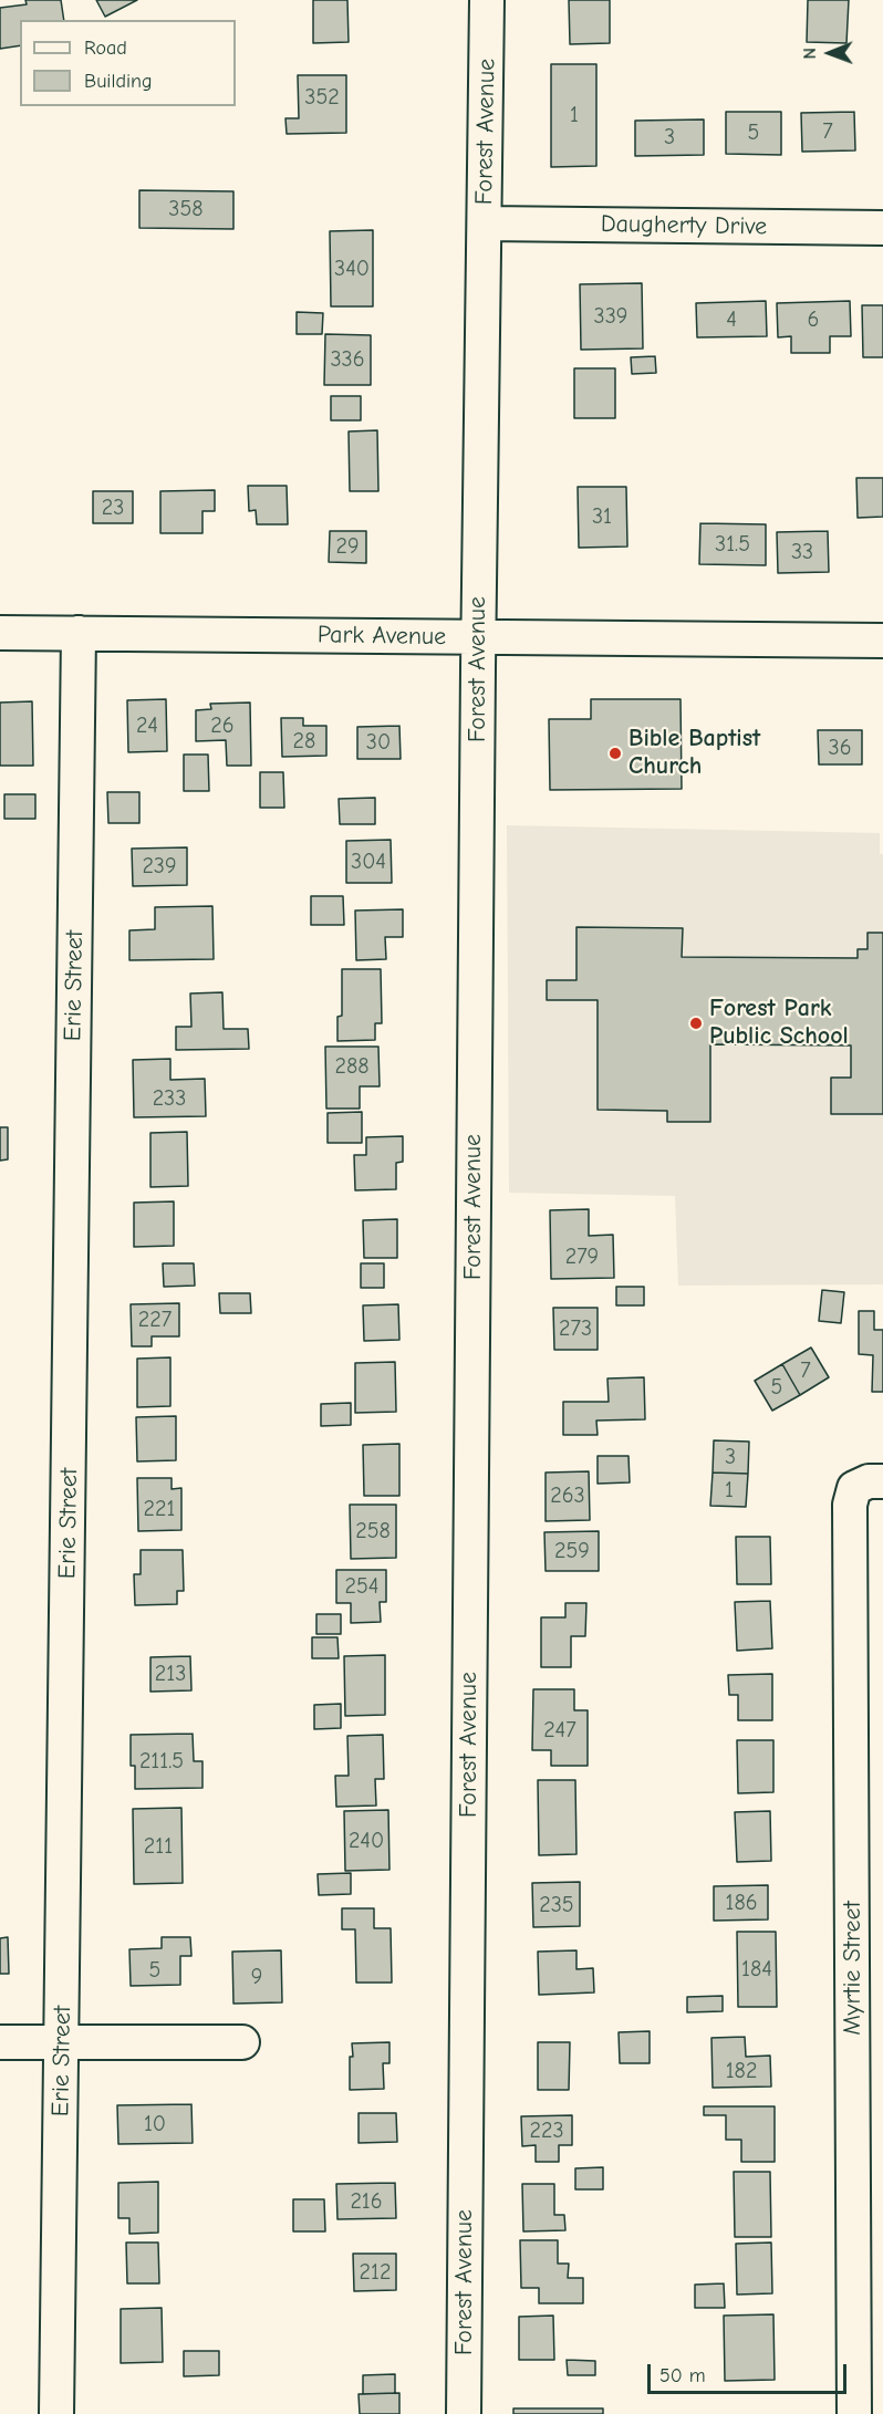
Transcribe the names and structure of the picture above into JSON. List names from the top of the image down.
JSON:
{
  "streets": {
    "street": [
      "Forest Avenue",
      "Daugherty Drive",
      "Park Avenue",
      "Erie Street",
      "Myrtie Street"
    ]
  },
  "crossings": [
    ["Forest Avenue", "Daugherty Drive"],
    ["Forest Avenue", "Park Avenue"],
    ["Park Avenue", "Erie Street"]
  ],
  "places": ["Bible Baptist Church", "Forest Park Public School"],
  "house_numbers": [
    "352",
    "1",
    "7",
    "5",
    "3",
    "358",
    "340",
    "339",
    "4",
    "6",
    "336",
    "23",
    "31",
    "31.5",
    "29",
    "33",
    "24",
    "26",
    "28",
    "30",
    "36",
    "304",
    "239",
    "288",
    "233",
    "279",
    "227",
    "273",
    "7",
    "5",
    "3",
    "1",
    "263",
    "221",
    "258",
    "259",
    "254",
    "213",
    "247",
    "211.5",
    "240",
    "211",
    "186",
    "235",
    "184",
    "5",
    "9",
    "182",
    "10",
    "223",
    "216",
    "212"
  ],
  "legend": ["Road", "Building"],
  "scale_bar": "50 m",
  "north": "left"
}
